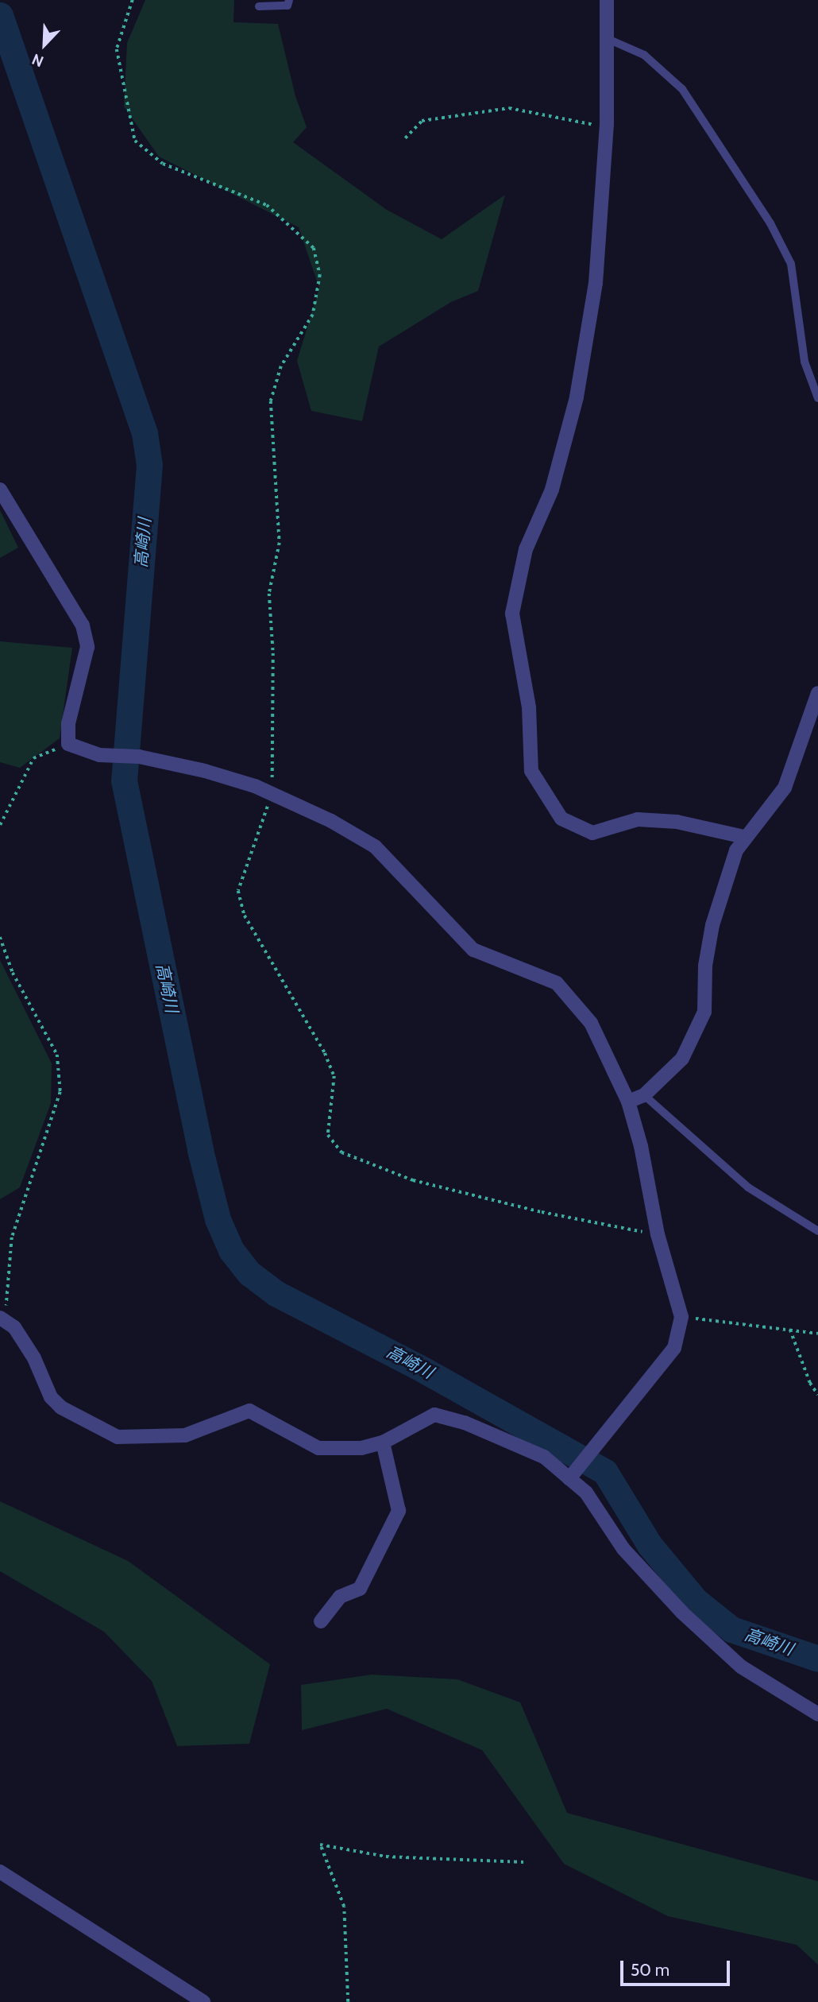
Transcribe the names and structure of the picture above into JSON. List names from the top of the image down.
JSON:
{
  "water": ["高崎川"],
  "scale_bar": "50 m",
  "north": "bottom left"
}
